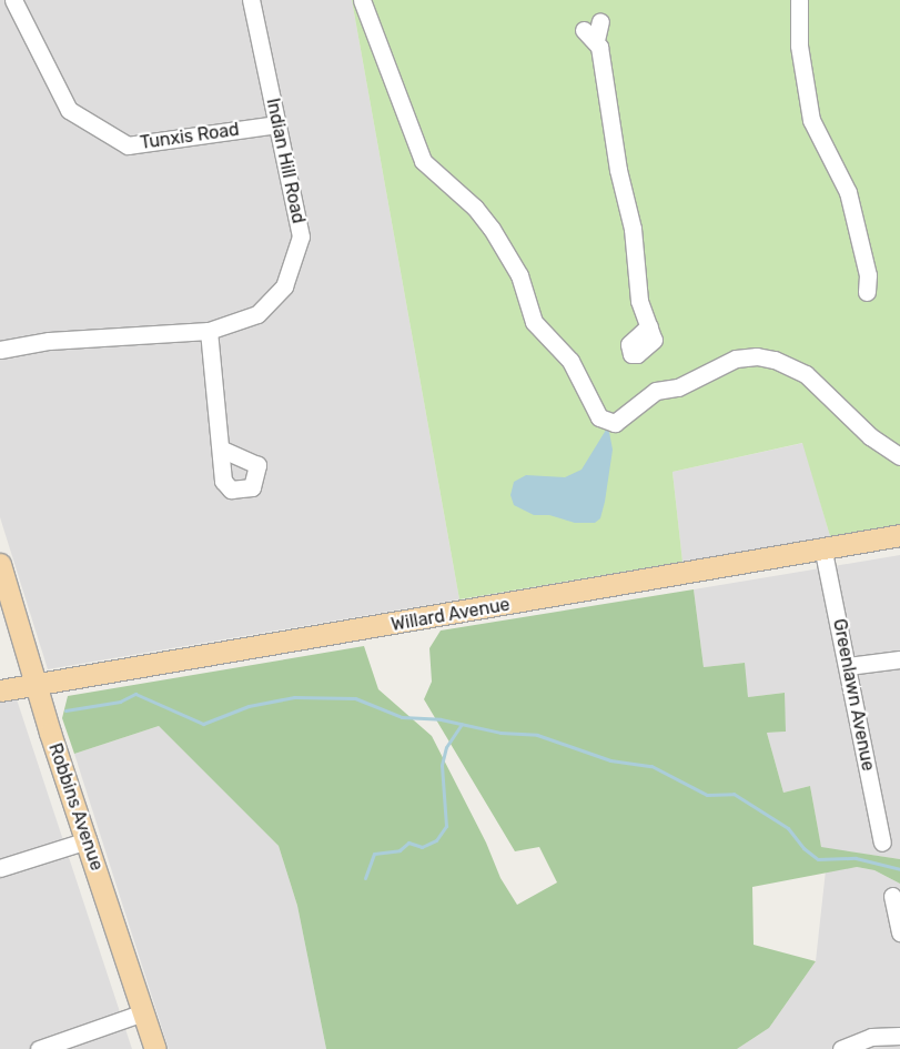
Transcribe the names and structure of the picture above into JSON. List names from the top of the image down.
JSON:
{
  "streets": {
    "main road": ["Willard Avenue", "Robbins Avenue"],
    "street": ["Tunxis Road", "Indian Hill Road", "Greenlawn Avenue"]
  },
  "crossings": [
    ["Tunxis Road", "Indian Hill Road"],
    ["Willard Avenue", "Greenlawn Avenue"],
    ["Willard Avenue", "Robbins Avenue"]
  ]
}
